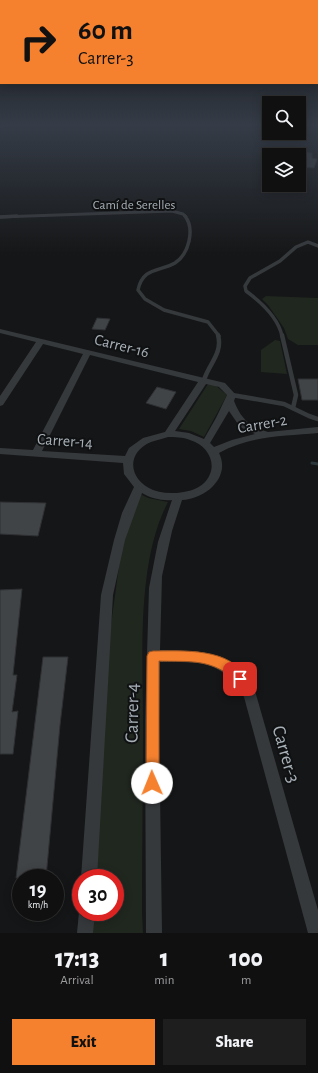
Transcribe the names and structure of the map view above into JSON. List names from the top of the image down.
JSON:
{
  "streets": {
    "street": [
      "Carrer-16",
      "Carrer-2",
      "Carrer-14",
      "Carrer-4",
      "Carrer-3"
    ],
    "lane": ["Camí de Serelles"]
  },
  "crossings": [
    ["Camí de Serelles", "Carrer-16"],
    ["Carrer-2", "Carrer-14"],
    ["Carrer-2", "Carrer-4"],
    ["Carrer-14", "Carrer-4"],
    ["Carrer-4", "Carrer-3"]
  ],
  "page": {
    "turn": ["60 m", "Carrer-3"],
    "speed": "19 km/h",
    "limit": "30",
    "eta": [
      "17:13",
      "Arrival",
      "1",
      "min",
      "100",
      "m"
    ],
    "buttons": ["Exit", "Share"]
  }
}
